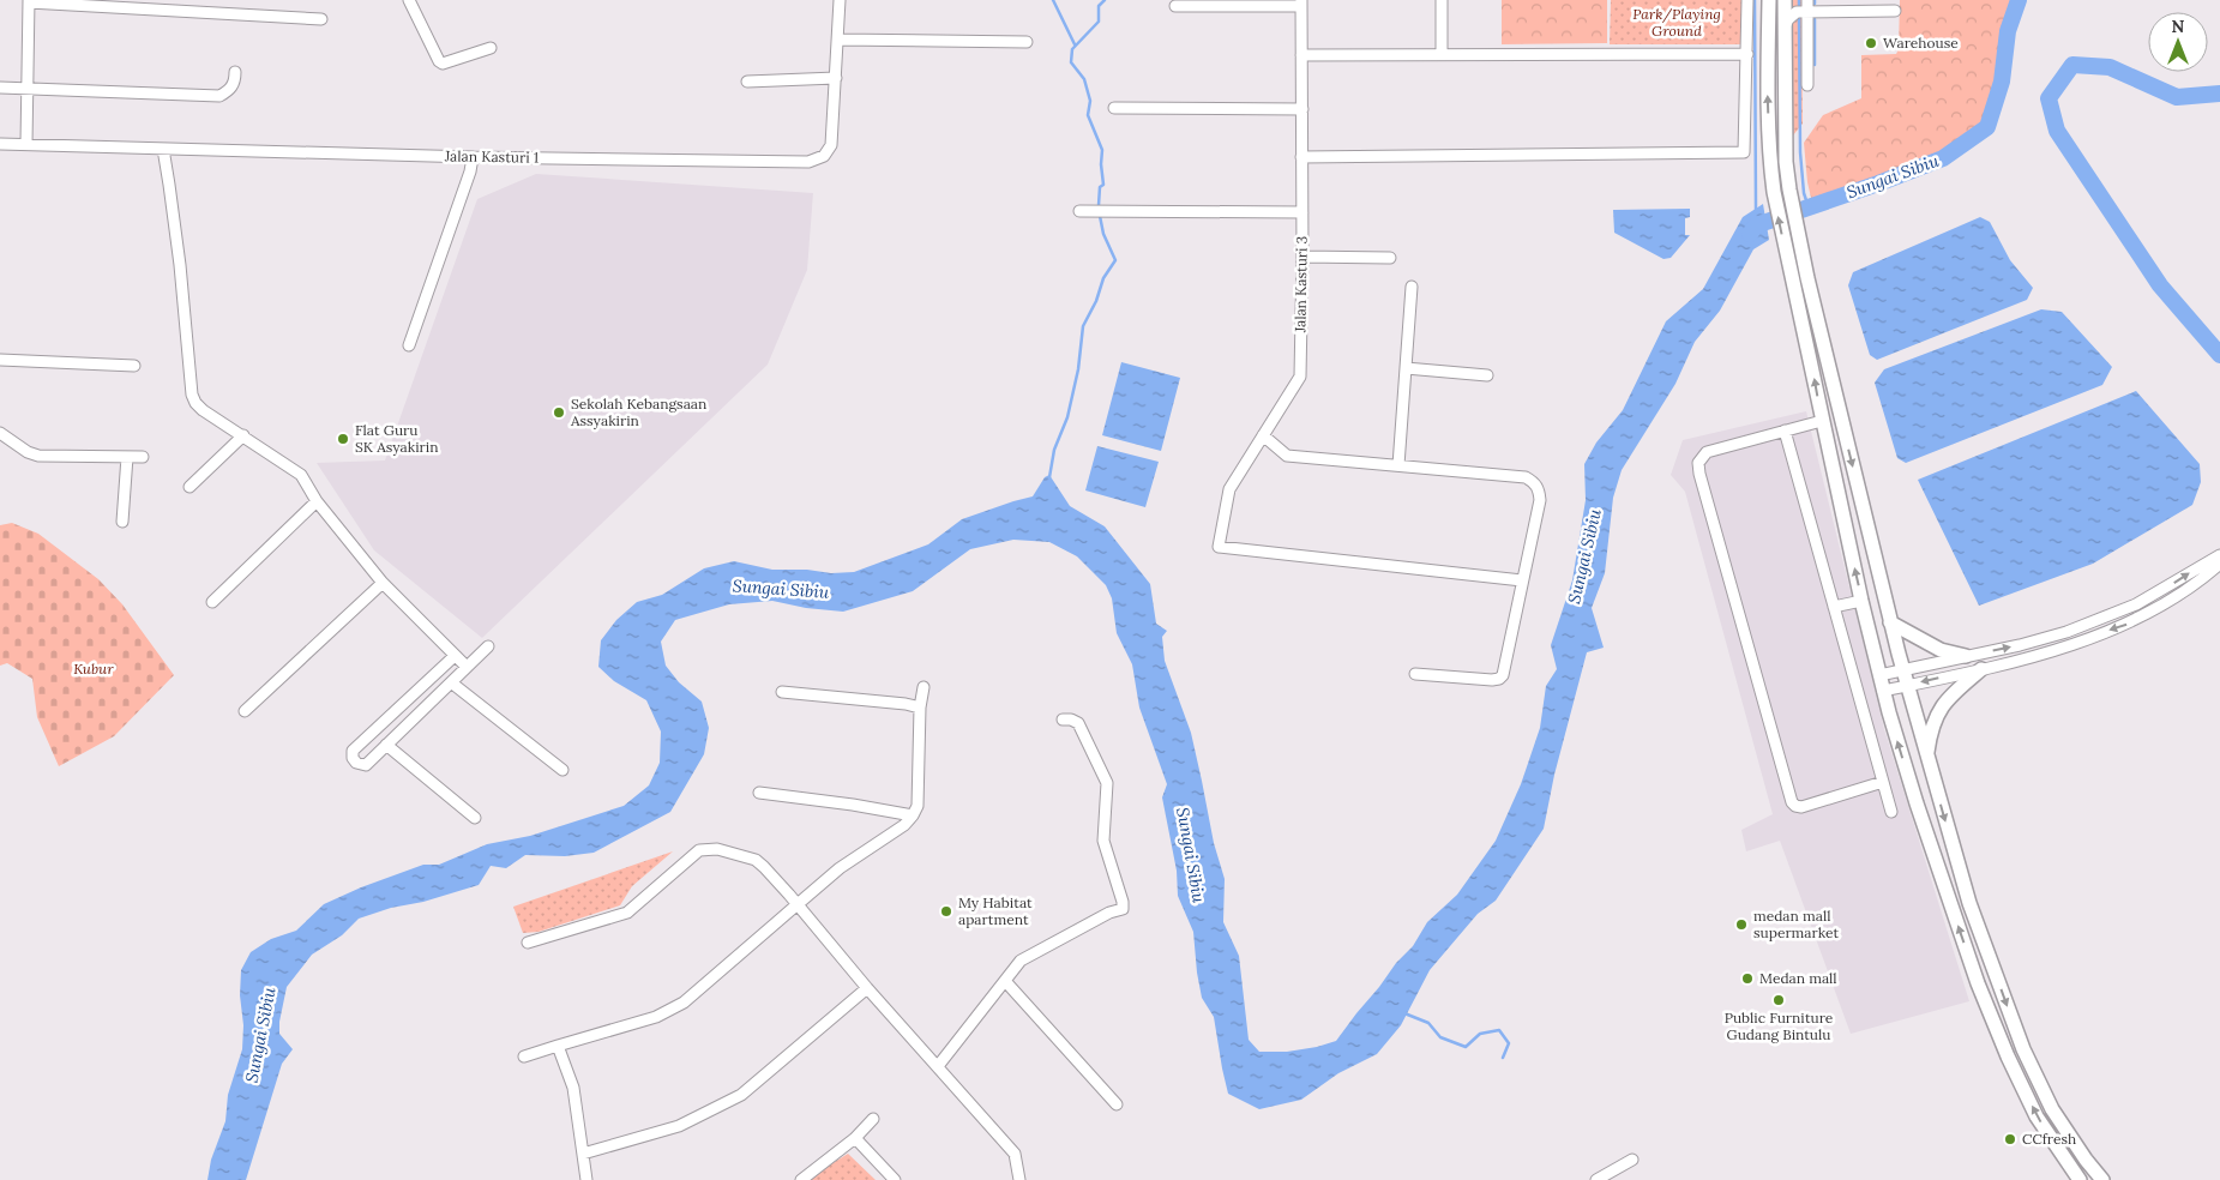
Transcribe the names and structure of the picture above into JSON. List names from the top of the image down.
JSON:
{
  "streets": {
    "street": ["Jalan Kasturi 1", "Jalan Kasturi 3"]
  },
  "water": ["Sungai Sibiu"],
  "parks": ["Park/Playing Ground", "Kubur"],
  "places": [
    "Warehouse",
    "Sekolah Kebangsaan Assyakirin",
    "Flat Guru SK Asyakirin",
    "My Habitat apartment",
    "medan mall supermarket",
    "Medan mall",
    "Public Furniture Gudang Bintulu",
    "CCfresh"
  ],
  "north": "top"
}
